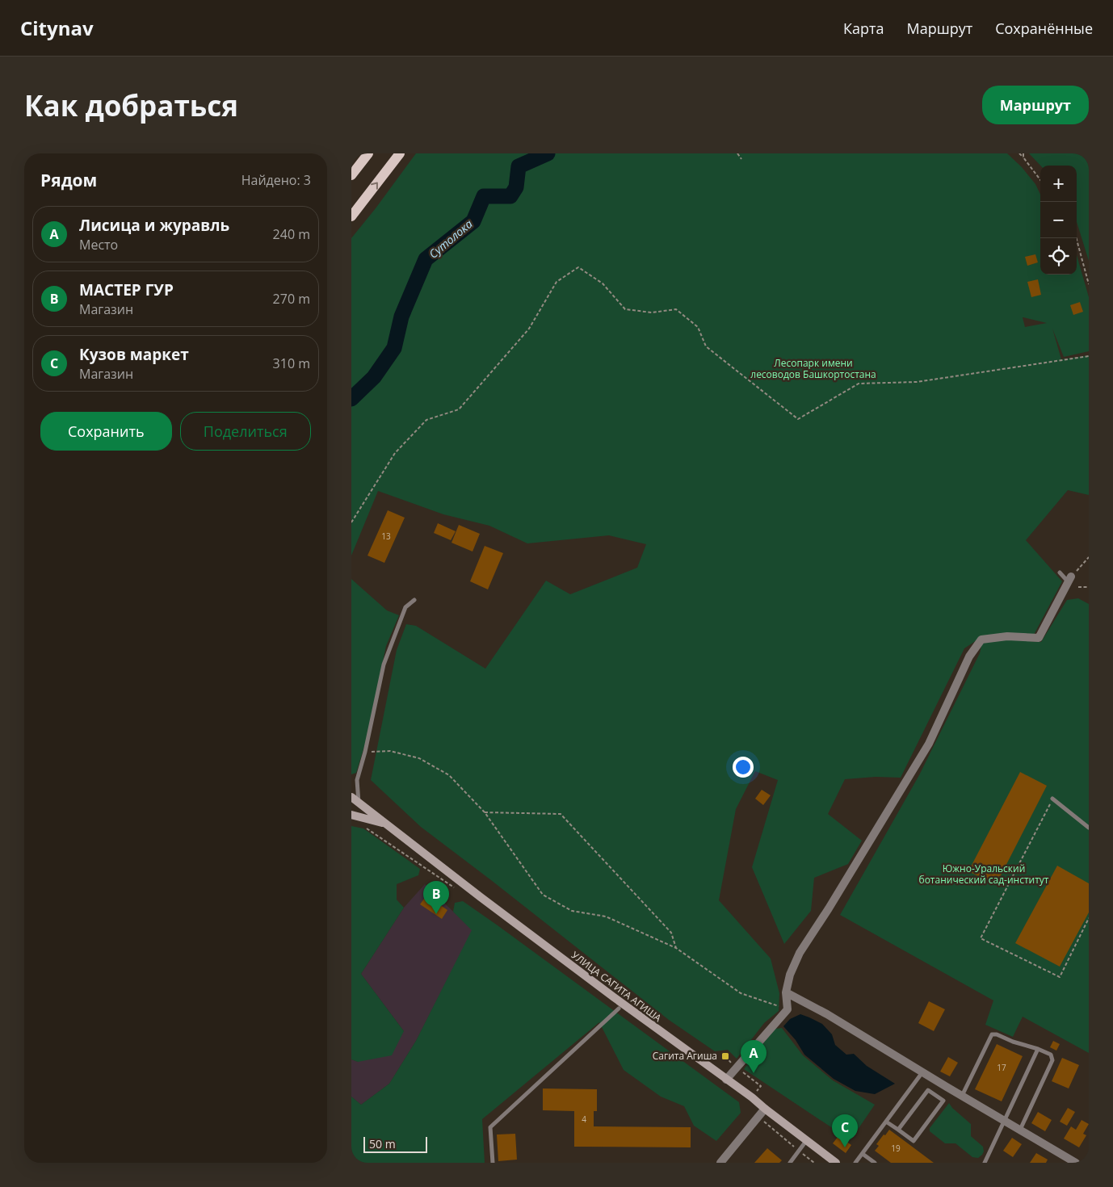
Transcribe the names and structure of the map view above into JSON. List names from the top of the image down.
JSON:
{
  "streets": {
    "main road": ["УЛИЦА САГИТА АГИША"]
  },
  "water": ["Сутолока"],
  "parks": ["Лесопарк имени лесоводов Башкортостана", "Южно-Уральский ботанический сад-институт"],
  "places": {
    "transit": ["Сагита Агиша"]
  },
  "house_numbers": [
    "13",
    "17",
    "4",
    "19"
  ],
  "scale_bar": "50 m",
  "page": {
    "header": "Citynav",
    "nav": ["Карта", "Маршрут", "Сохранённые"],
    "buttons": [
      "Маршрут",
      ["Сохранить", "Поделиться"]
    ],
    "title": "Как добраться",
    "heading": ["Рядом", "Найдено: 3"],
    "map_buttons": ["+", "−"],
    "list": [
      {
        "mark": "A",
        "name": "Лисица и журавль",
        "note": "Место",
        "value": "240 m"
      },
      {
        "mark": "B",
        "name": "МАСТЕР ГУР",
        "note": "Магазин",
        "value": "270 m"
      },
      {
        "mark": "C",
        "name": "Кузов маркет",
        "note": "Магазин",
        "value": "310 m"
      }
    ],
    "pins": ["B", "A", "C"],
    "scale": "50 m"
  }
}
